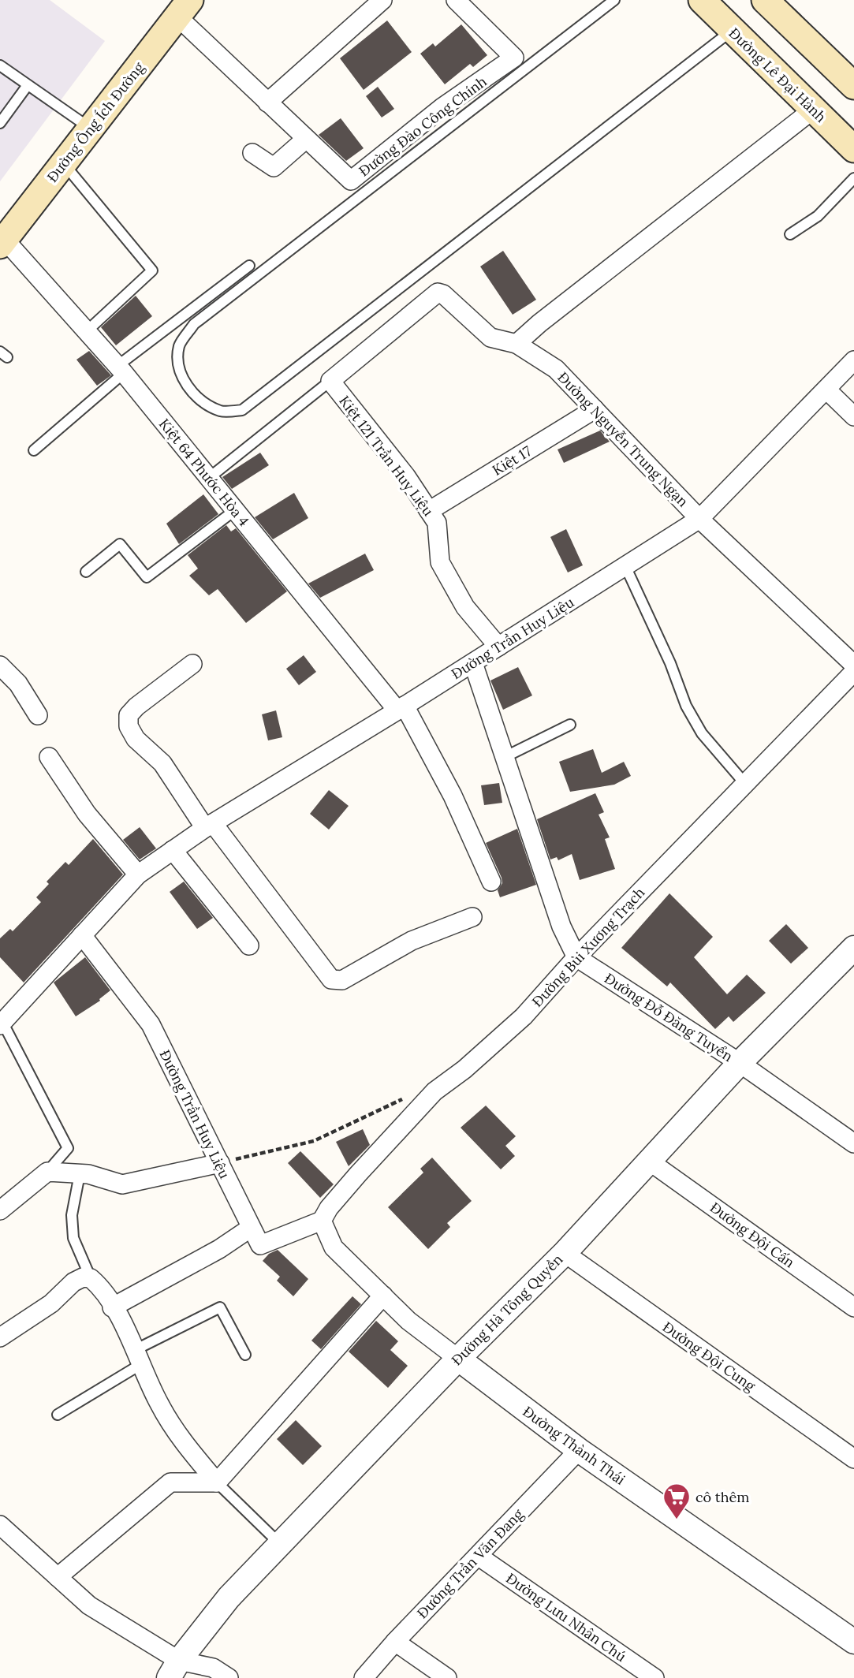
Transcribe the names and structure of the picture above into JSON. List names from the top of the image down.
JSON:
{
  "streets": {
    "main road": ["Đường Lê Đại Hành", "Đường Ông Ích Đường"],
    "street": [
      "Đường Đào Công Chính",
      "Đường Nguyễn Trung Ngạn",
      "Kiệt 121 Trần Huy Liệu",
      "Kiệt 17",
      "Kiệt 64 Phước Hòa 4",
      "Đường Trần Huy Liệu",
      "Đường Bùi Xương Trạch",
      "Đường Đỗ Đăng Tuyển",
      "Đường Đội Cấn",
      "Đường Hà Tông Quyền",
      "Đường Đội Cung",
      "Đường Thành Thái",
      "Đường Trần Văn Đang",
      "Đường Lưu Nhân Chú"
    ]
  },
  "crossings": [
    ["Đường Ông Ích Đường", "Đường Đào Công Chính"],
    ["Đường Ông Ích Đường", "Kiệt 64 Phước Hòa 4"],
    ["Đường Nguyễn Trung Ngạn", "Kiệt 121 Trần Huy Liệu"],
    ["Đường Nguyễn Trung Ngạn", "Kiệt 17"],
    ["Đường Nguyễn Trung Ngạn", "Đường Trần Huy Liệu"],
    ["Kiệt 121 Trần Huy Liệu", "Kiệt 17"],
    ["Kiệt 121 Trần Huy Liệu", "Đường Trần Huy Liệu"],
    ["Kiệt 64 Phước Hòa 4", "Đường Trần Huy Liệu"],
    ["Đường Trần Huy Liệu", "Đường Bùi Xương Trạch"],
    ["Đường Trần Huy Liệu", "Đường Thành Thái"],
    ["Đường Bùi Xương Trạch", "Đường Đỗ Đăng Tuyển"],
    ["Đường Bùi Xương Trạch", "Đường Thành Thái"],
    ["Đường Đỗ Đăng Tuyển", "Đường Hà Tông Quyền"],
    ["Đường Đội Cấn", "Đường Hà Tông Quyền"],
    ["Đường Hà Tông Quyền", "Đường Đội Cung"],
    ["Đường Hà Tông Quyền", "Đường Thành Thái"],
    ["Đường Thành Thái", "Đường Trần Văn Đang"],
    ["Đường Trần Văn Đang", "Đường Lưu Nhân Chú"]
  ],
  "places": {
    "supermarket": ["cô thêm"]
  }
}
